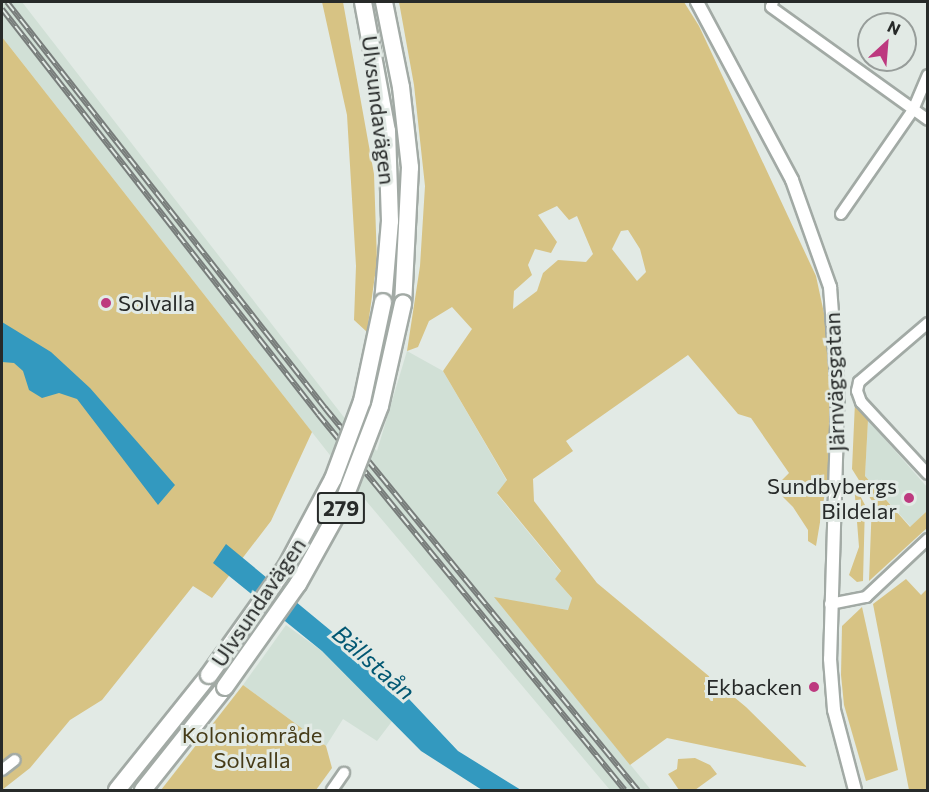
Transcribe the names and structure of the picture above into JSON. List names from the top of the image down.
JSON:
{
  "streets": {
    "main road": ["Ulvsundavägen", "279"],
    "street": ["Järnvägsgatan"]
  },
  "water": ["Bällstaån"],
  "parks": ["Koloniområde Solvalla"],
  "places": ["Solvalla", "Sundbybergs Bildelar", "Ekbacken"],
  "north": "top right"
}
